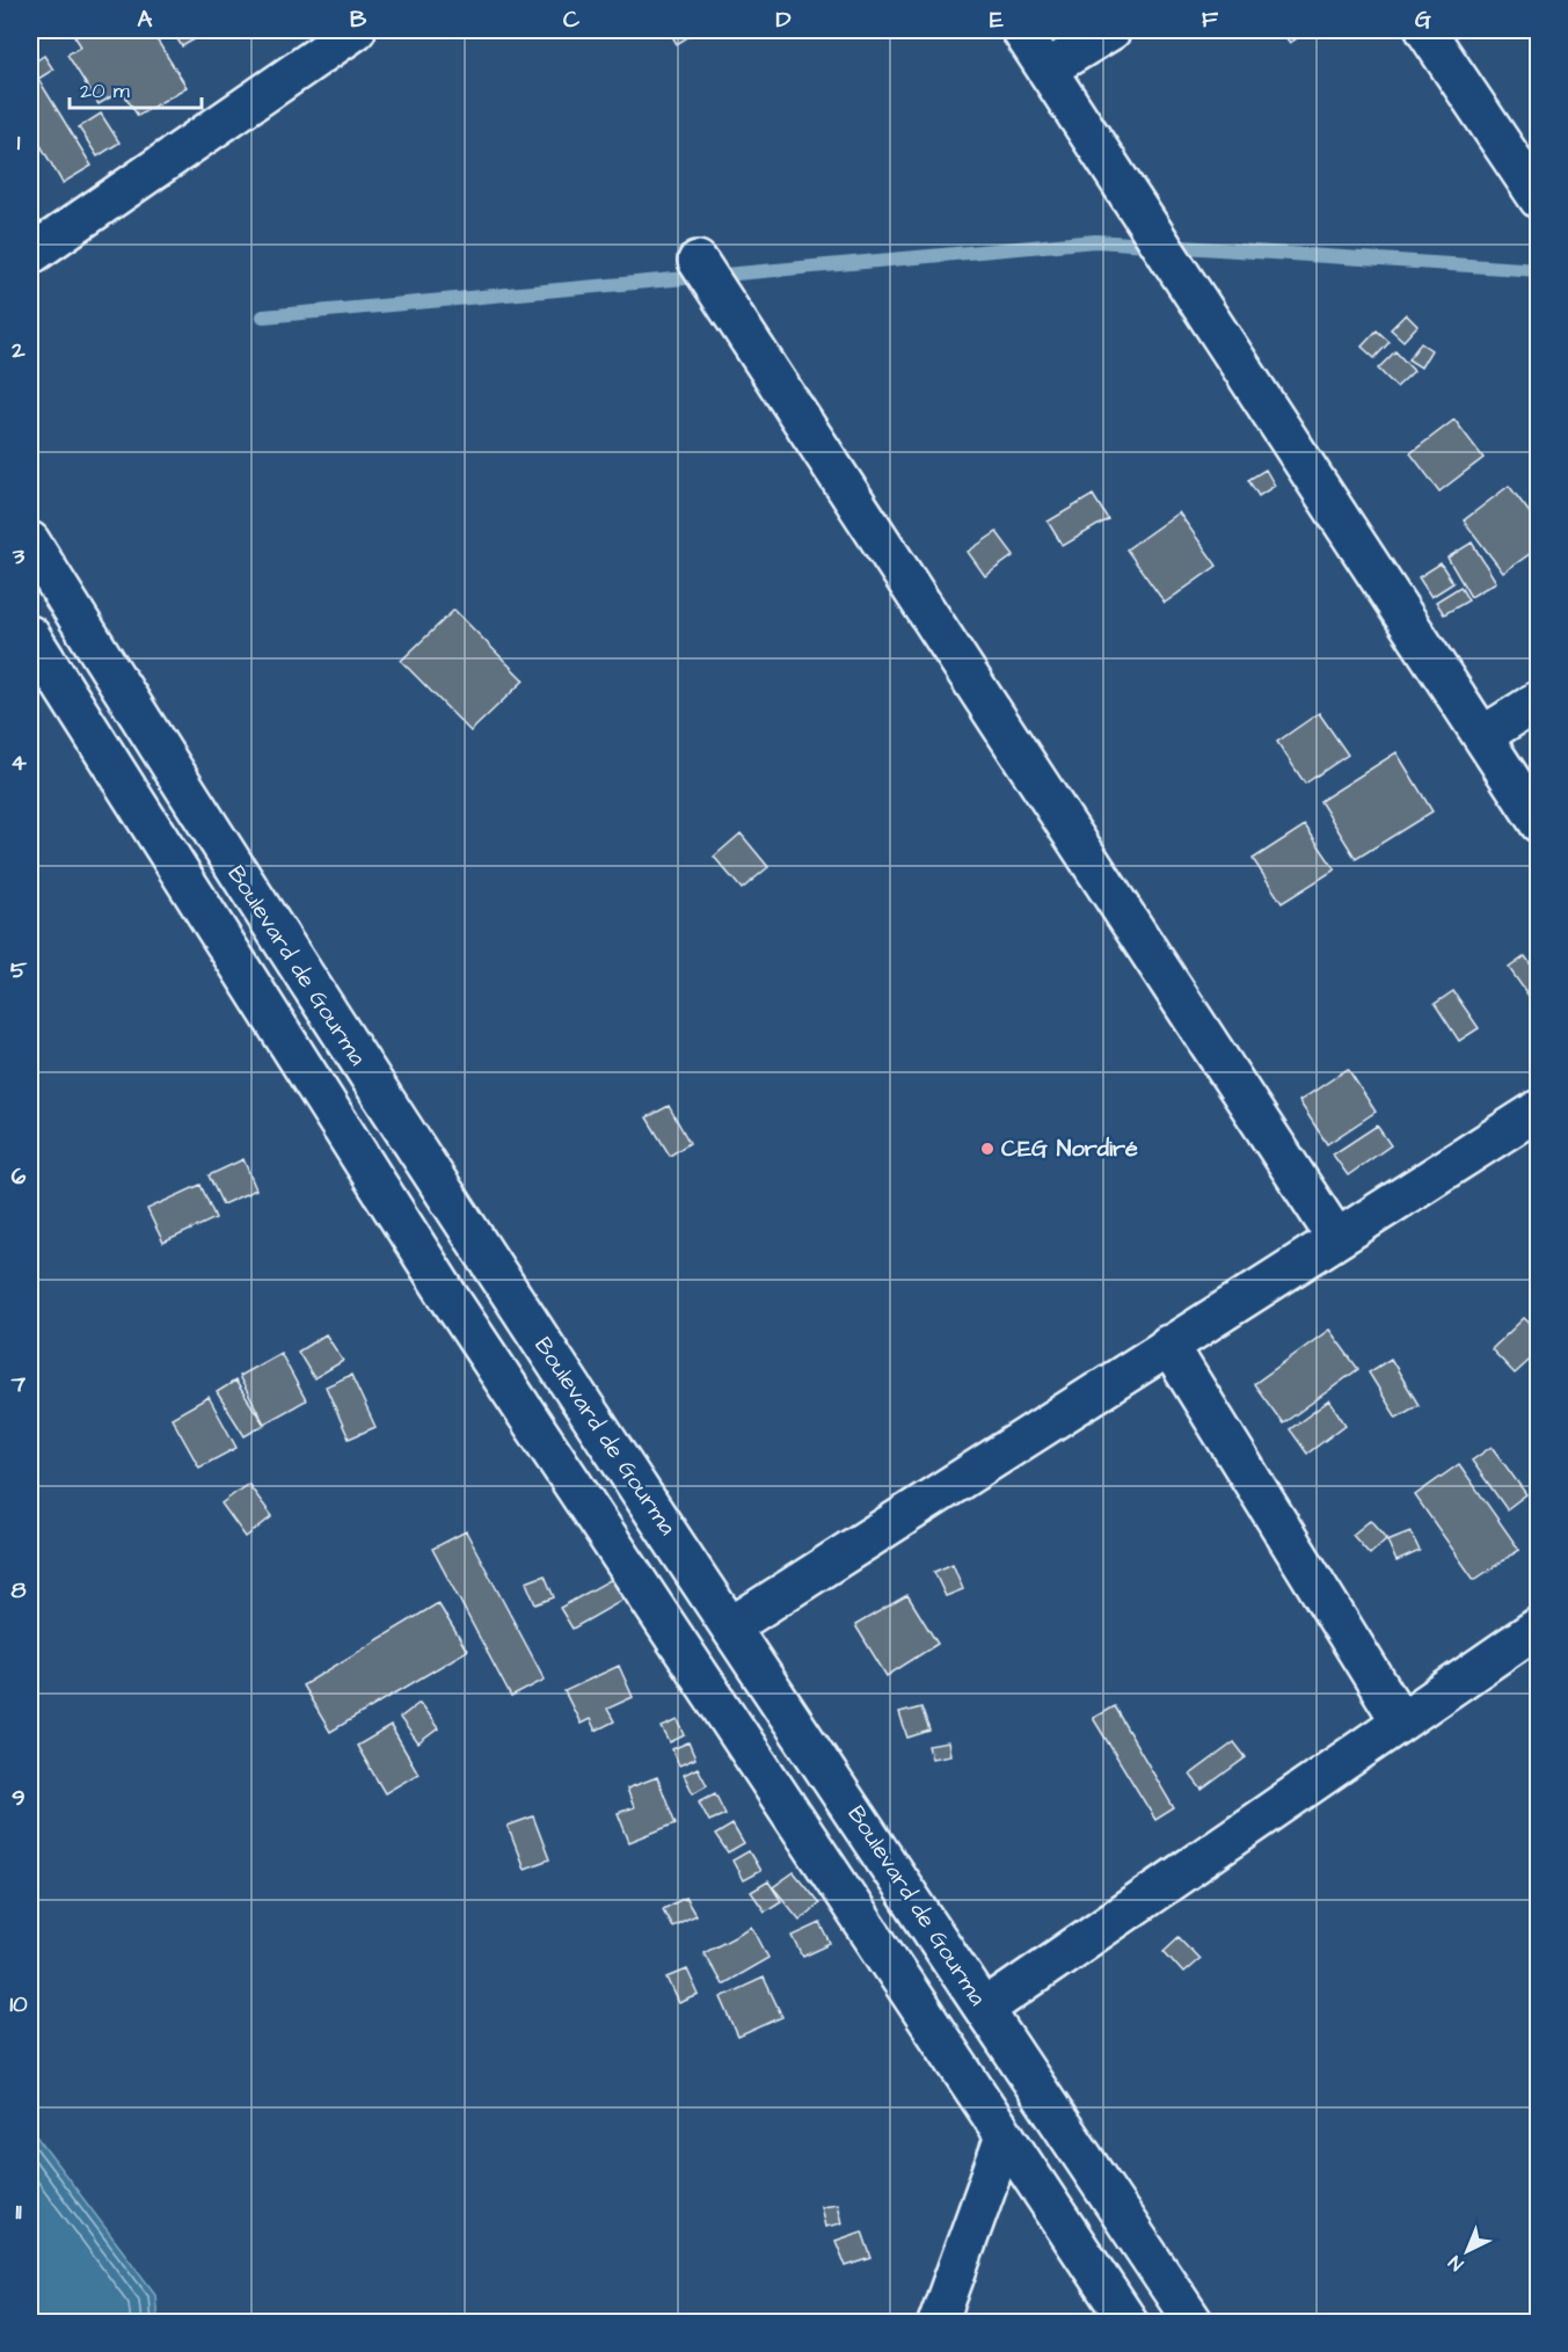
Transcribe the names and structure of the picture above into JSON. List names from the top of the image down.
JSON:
{
  "streets": {
    "main road": ["Boulevard de Gourma"]
  },
  "places": ["CEG Nordiré"],
  "scale_bar": "20 m",
  "north": "bottom left",
  "grid": {
    "columns": [
      "A",
      "B",
      "C",
      "D",
      "E",
      "F",
      "G"
    ],
    "rows": [
      "1",
      "2",
      "3",
      "4",
      "5",
      "6",
      "7",
      "8",
      "9",
      "10",
      "11"
    ]
  }
}
